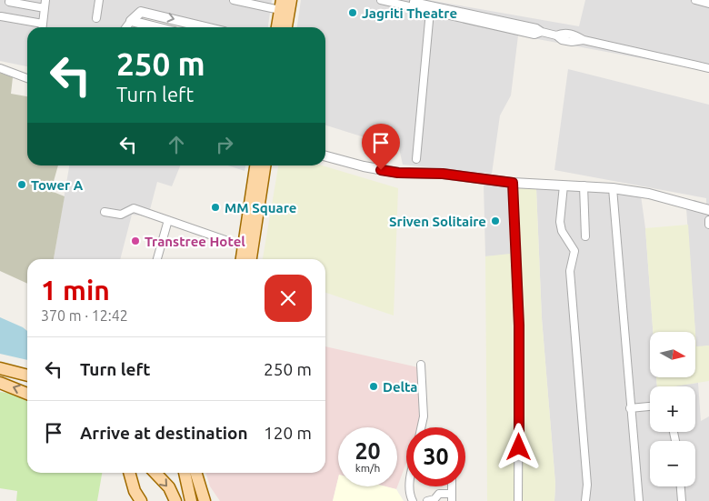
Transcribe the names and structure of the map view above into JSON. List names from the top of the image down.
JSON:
{
  "places": [
    "Jagriti Theatre",
    "Tower A",
    "MM Square",
    "Sriven Solitaire",
    "Transtree Hotel",
    "Delta"
  ],
  "north": "right",
  "page": {
    "turn": ["250 m", "Turn left"],
    "heading": ["1 min", "370 m · 12:42"],
    "map_buttons": ["+", "−"],
    "list": [
      {
        "name": "Turn left",
        "value": "250 m"
      },
      {
        "name": "Arrive at destination",
        "value": "120 m"
      }
    ],
    "speed": "20 km/h",
    "limit": "30"
  }
}
